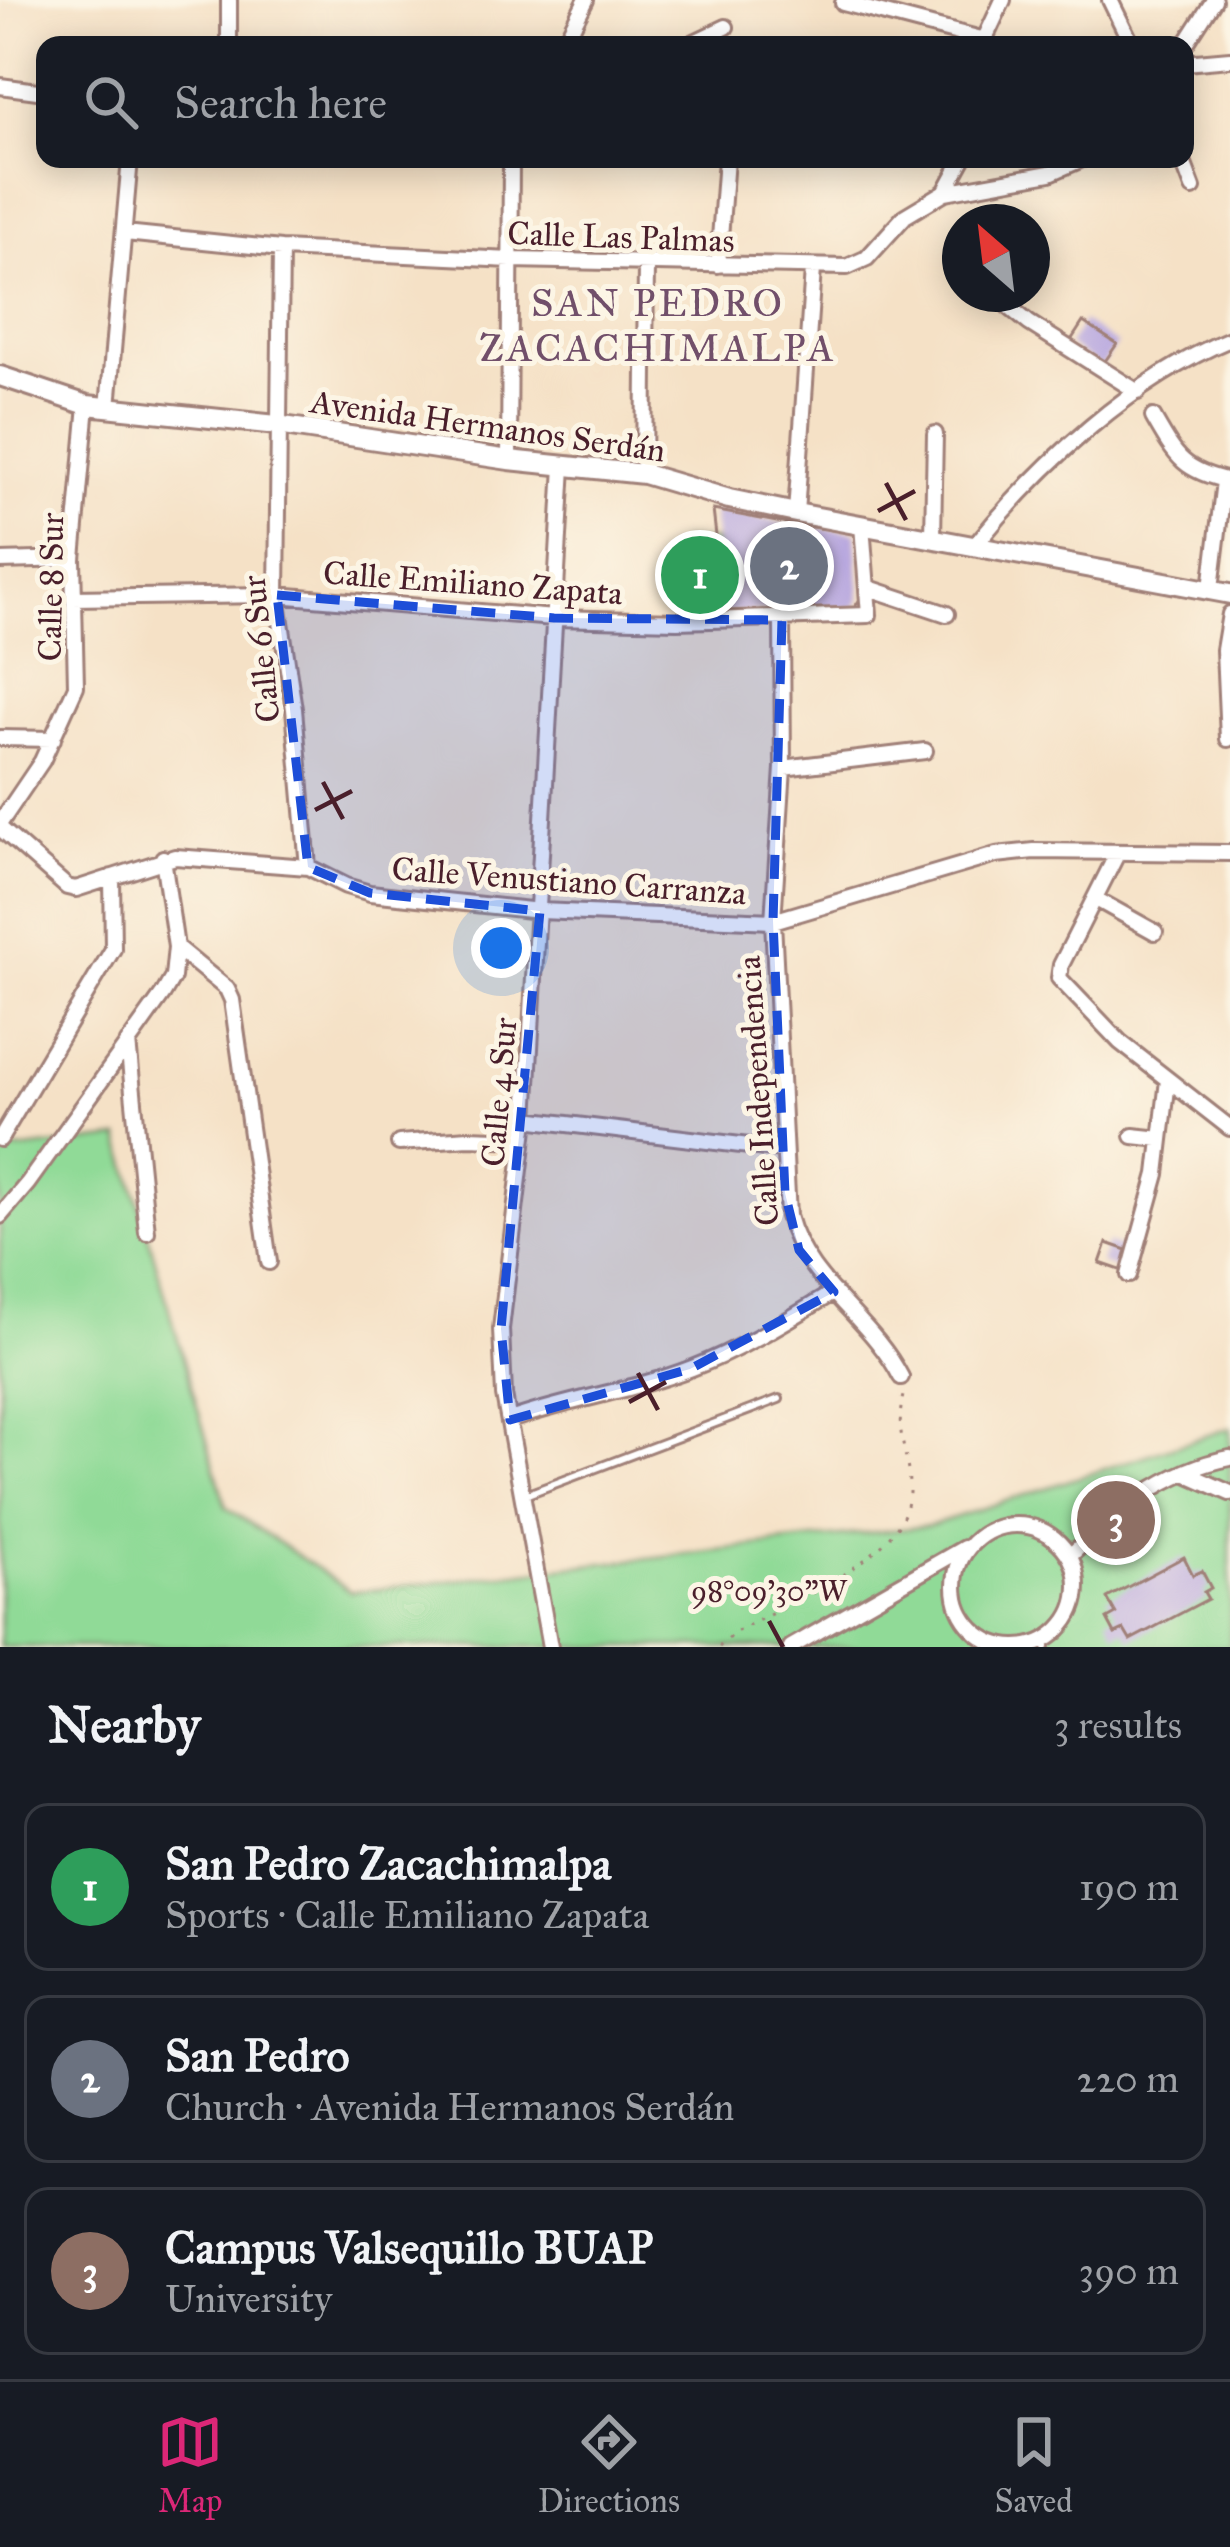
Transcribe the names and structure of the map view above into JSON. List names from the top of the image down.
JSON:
{
  "streets": {
    "street": [
      "Calle Las Palmas",
      "Avenida Hermanos Serdán",
      "Calle Emiliano Zapata",
      "Calle 8 Sur",
      "Calle 6 Sur",
      "Calle Venustiano Carranza",
      "Calle Independencia",
      "Calle 4 Sur"
    ]
  },
  "crossings": [
    ["Calle Las Palmas", "Calle 6 Sur"],
    ["Avenida Hermanos Serdán", "Calle 8 Sur"],
    ["Avenida Hermanos Serdán", "Calle 6 Sur"],
    ["Avenida Hermanos Serdán", "Calle 4 Sur"],
    ["Calle Emiliano Zapata", "Calle 8 Sur"],
    ["Calle Emiliano Zapata", "Calle 6 Sur"],
    ["Calle Emiliano Zapata", "Calle Independencia"],
    ["Calle Emiliano Zapata", "Calle 4 Sur"],
    ["Calle 8 Sur", "Calle Venustiano Carranza"],
    ["Calle 6 Sur", "Calle Venustiano Carranza"],
    ["Calle Venustiano Carranza", "Calle Independencia"],
    ["Calle Venustiano Carranza", "Calle 4 Sur"]
  ],
  "districts": ["SAN PEDRO ZACACHIMALPA"],
  "north": "top left",
  "page": {
    "search": "Search here",
    "pins": ["2", "1", "3"],
    "heading": ["Nearby", "3 results"],
    "list": [
      {
        "mark": "1",
        "name": "San Pedro Zacachimalpa",
        "note": "Sports · Calle Emiliano Zapata",
        "value": "190 m"
      },
      {
        "mark": "2",
        "name": "San Pedro",
        "note": "Church · Avenida Hermanos Serdán",
        "value": "220 m"
      },
      {
        "mark": "3",
        "name": "Campus Valsequillo BUAP",
        "note": "University",
        "value": "390 m"
      }
    ],
    "nav": ["Map", "Directions", "Saved"]
  },
  "coordinates": ["98°09'30\"W"]
}
